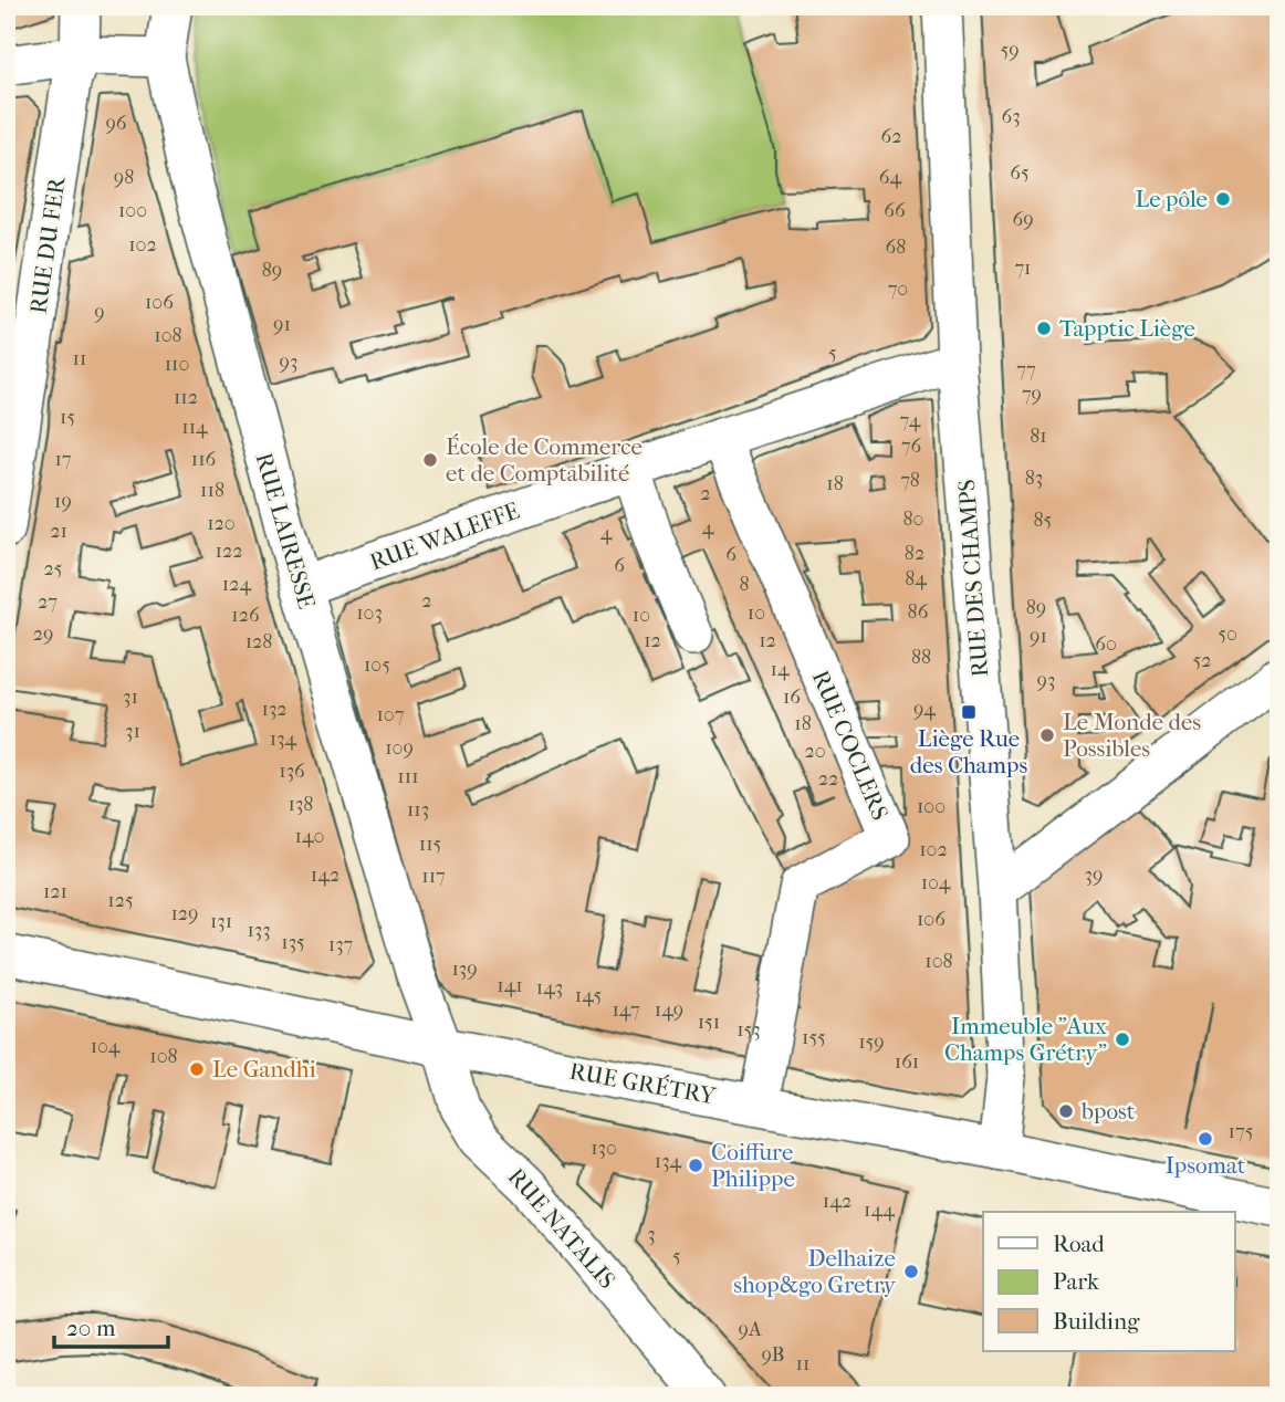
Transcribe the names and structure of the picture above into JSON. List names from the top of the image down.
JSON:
{
  "streets": {
    "street": [
      "RUE DU FER",
      "RUE LAIRESSE",
      "RUE WALEFFE",
      "RUE DES CHAMPS",
      "RUE COCLERS",
      "RUE GRÉTRY",
      "RUE NATALIS"
    ]
  },
  "crossings": [
    ["RUE LAIRESSE", "RUE WALEFFE"],
    ["RUE LAIRESSE", "RUE GRÉTRY"],
    ["RUE LAIRESSE", "RUE NATALIS"],
    ["RUE WALEFFE", "RUE DES CHAMPS"],
    ["RUE WALEFFE", "RUE COCLERS"],
    ["RUE DES CHAMPS", "RUE GRÉTRY"],
    ["RUE COCLERS", "RUE GRÉTRY"],
    ["RUE GRÉTRY", "RUE NATALIS"]
  ],
  "places": {
    "other": [
      "Le pôle",
      "Tapptic Liège",
      "École de Commerce et de Comptabilité",
      "Le Monde des Possibles",
      "Immeuble \"Aux Champs Grétry\"",
      "Le Gandhi",
      "bpost",
      "Ipsomat",
      "Coiffure Philippe",
      "Delhaize shop&go Gretry"
    ],
    "transit": ["Liège Rue des Champs"]
  },
  "house_numbers": [
    "59",
    "63",
    "96",
    "62",
    "65",
    "98",
    "64",
    "100",
    "66",
    "69",
    "102",
    "68",
    "71",
    "89",
    "70",
    "106",
    "9",
    "91",
    "108",
    "5",
    "11",
    "93",
    "110",
    "77",
    "79",
    "112",
    "15",
    "74",
    "114",
    "81",
    "76",
    "17",
    "116",
    "83",
    "78",
    "18",
    "118",
    "2",
    "19",
    "80",
    "85",
    "120",
    "4",
    "21",
    "4",
    "122",
    "82",
    "6",
    "6",
    "25",
    "84",
    "124",
    "8",
    "2",
    "27",
    "89",
    "86",
    "103",
    "10",
    "126",
    "10",
    "29",
    "50",
    "91",
    "12",
    "12",
    "128",
    "60",
    "88",
    "52",
    "105",
    "14",
    "93",
    "31",
    "16",
    "132",
    "94",
    "107",
    "18",
    "31",
    "134",
    "109",
    "20",
    "136",
    "111",
    "22",
    "138",
    "100",
    "113",
    "140",
    "115",
    "102",
    "142",
    "39",
    "117",
    "104",
    "121",
    "125",
    "129",
    "106",
    "131",
    "133",
    "135",
    "137",
    "108",
    "139",
    "141",
    "143",
    "145",
    "147",
    "149",
    "151",
    "153",
    "155",
    "159",
    "104",
    "108",
    "161",
    "175",
    "130",
    "134",
    "142",
    "144",
    "3",
    "5",
    "9A",
    "9B",
    "11"
  ],
  "legend": ["Road", "Park", "Building"],
  "scale_bar": "20 m"
}
